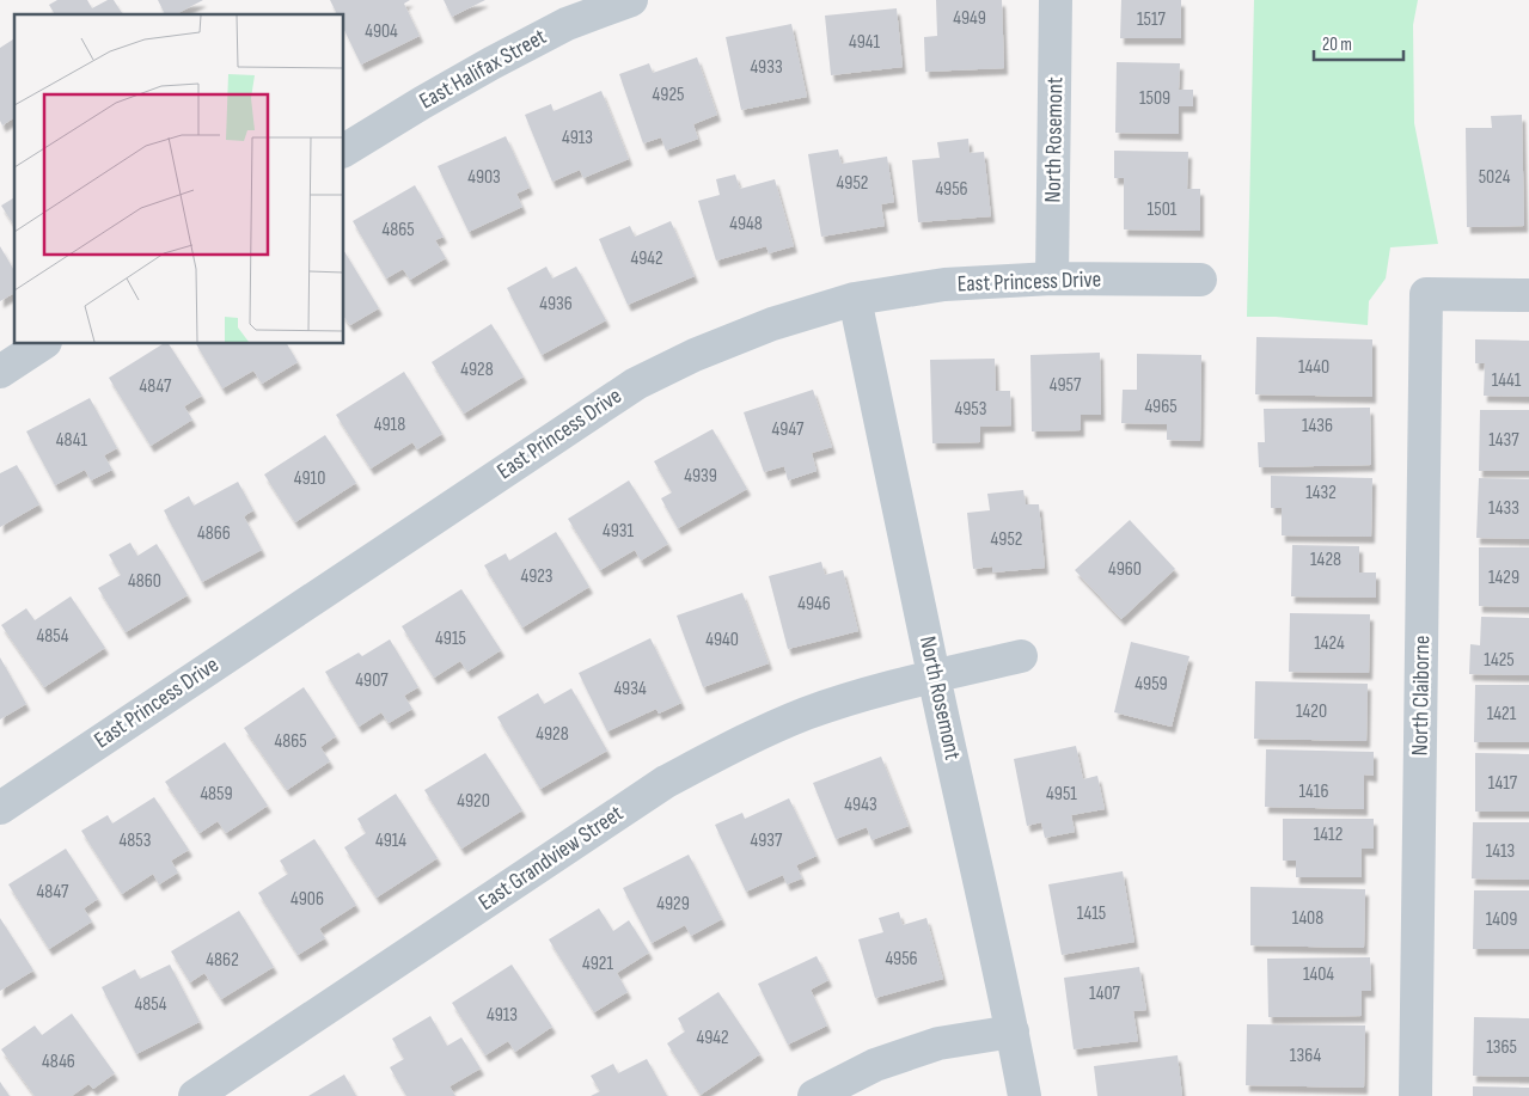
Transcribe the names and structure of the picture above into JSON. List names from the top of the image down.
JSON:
{
  "streets": {
    "street": [
      "East Halifax Street",
      "North Rosemont",
      "East Princess Drive",
      "North Claiborne",
      "East Grandview Street"
    ]
  },
  "crossings": [
    ["North Rosemont", "East Princess Drive"],
    ["North Rosemont", "East Grandview Street"]
  ],
  "house_numbers": [
    "4949",
    "1517",
    "4904",
    "4941",
    "4933",
    "4925",
    "1509",
    "4913",
    "4903",
    "5024",
    "4952",
    "4956",
    "1501",
    "4948",
    "4865",
    "4942",
    "4936",
    "1440",
    "4928",
    "1441",
    "4957",
    "4847",
    "4965",
    "4953",
    "4918",
    "1436",
    "4947",
    "4841",
    "1437",
    "4939",
    "4910",
    "1432",
    "1433",
    "4931",
    "4866",
    "4952",
    "1428",
    "4960",
    "4923",
    "1429",
    "4860",
    "4946",
    "4854",
    "4915",
    "4940",
    "1424",
    "1425",
    "4907",
    "4959",
    "4934",
    "1420",
    "1421",
    "4928",
    "4865",
    "1417",
    "1416",
    "4859",
    "4951",
    "4920",
    "4943",
    "1412",
    "4853",
    "4914",
    "4937",
    "1413",
    "4847",
    "4906",
    "4929",
    "1415",
    "1408",
    "1409",
    "4956",
    "4862",
    "4921",
    "1404",
    "1407",
    "4854",
    "4913",
    "4942",
    "1365",
    "1364",
    "4846"
  ],
  "scale_bar": "20 m"
}
